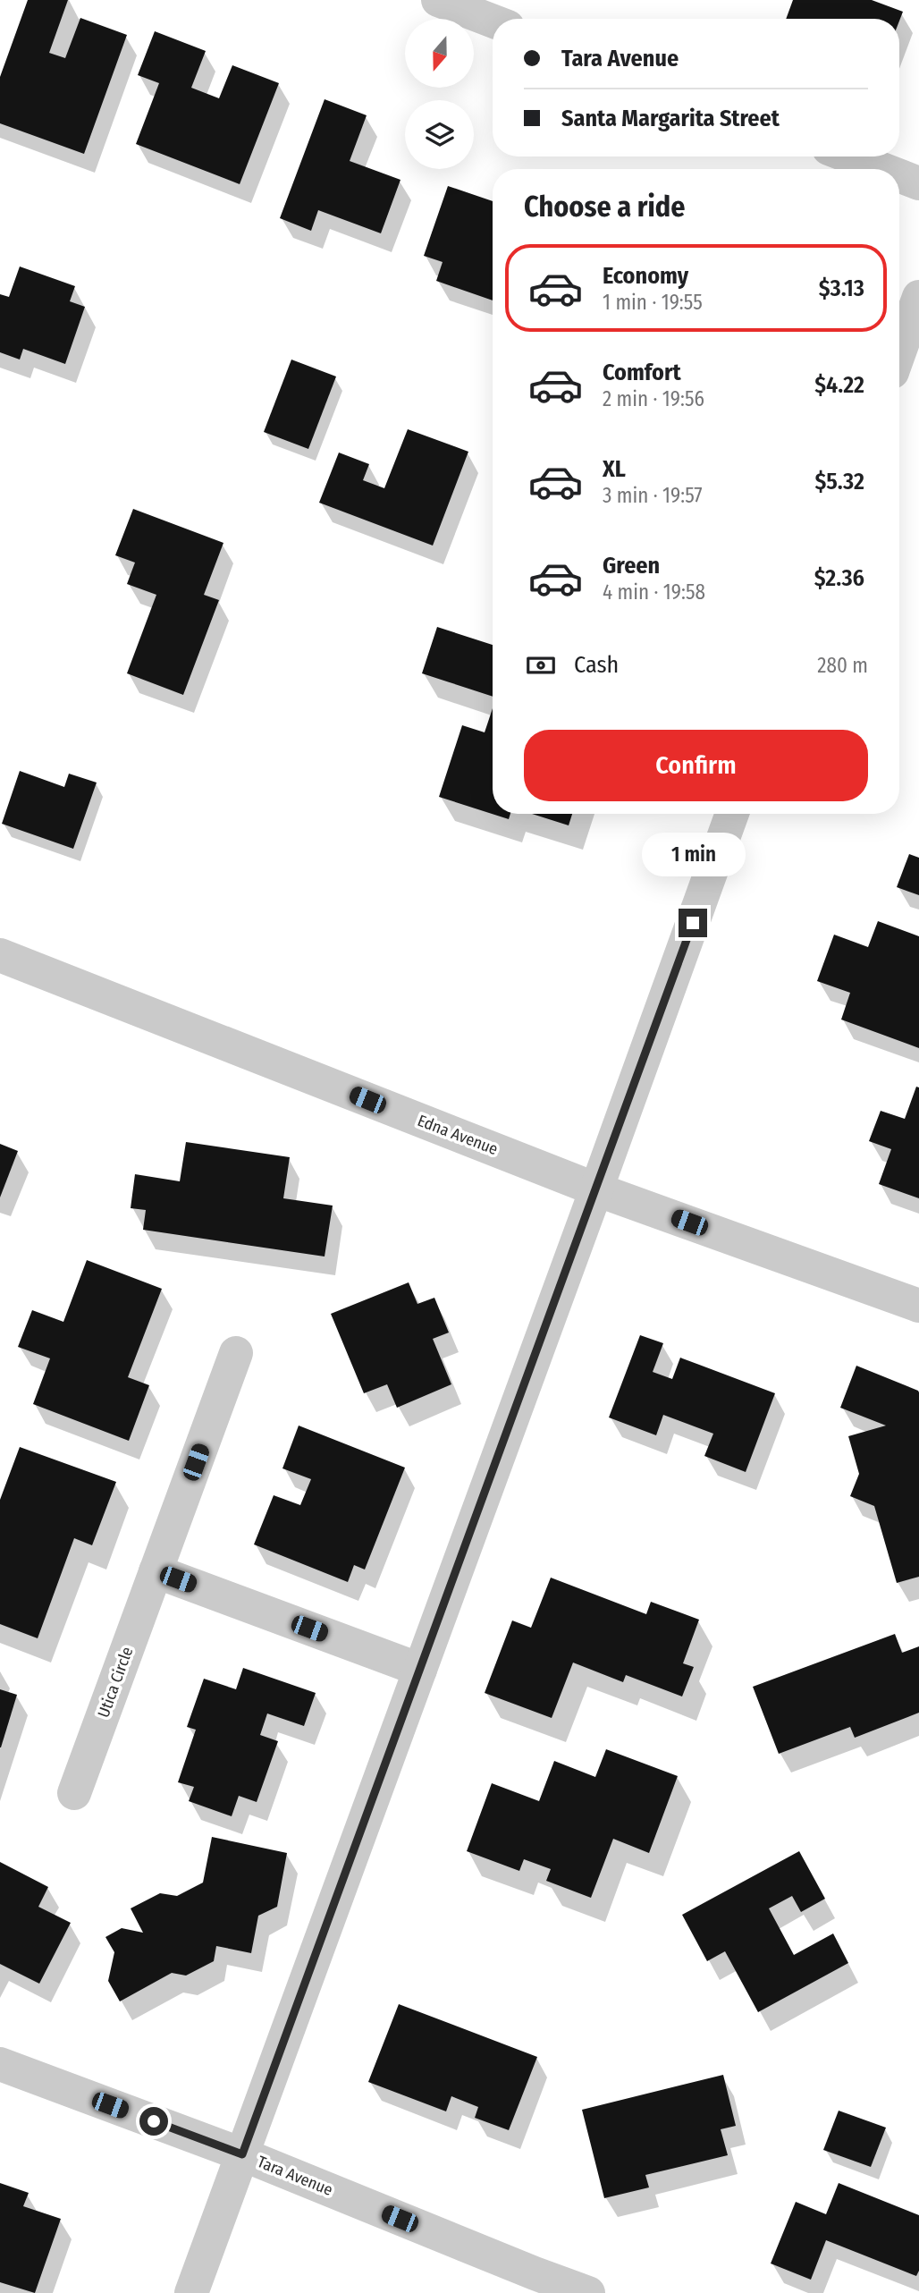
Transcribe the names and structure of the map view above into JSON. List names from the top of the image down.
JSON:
{
  "streets": {
    "street": ["Edna Avenue", "Utica Circle", "Tara Avenue"]
  },
  "north": "bottom",
  "page": {
    "banner": ["Tara Avenue", "Santa Margarita Street"],
    "heading": "Choose a ride",
    "list": [
      {
        "name": "Economy",
        "note": "1 min · 19:55",
        "value": "$3.13"
      },
      {
        "name": "Comfort",
        "note": "2 min · 19:56",
        "value": "$4.22"
      },
      {
        "name": "XL",
        "note": "3 min · 19:57",
        "value": "$5.32"
      },
      {
        "name": "Green",
        "note": "4 min · 19:58",
        "value": "$2.36"
      }
    ],
    "pay": ["Cash", "280 m"],
    "buttons": "Confirm",
    "bubble": "1 min"
  }
}
